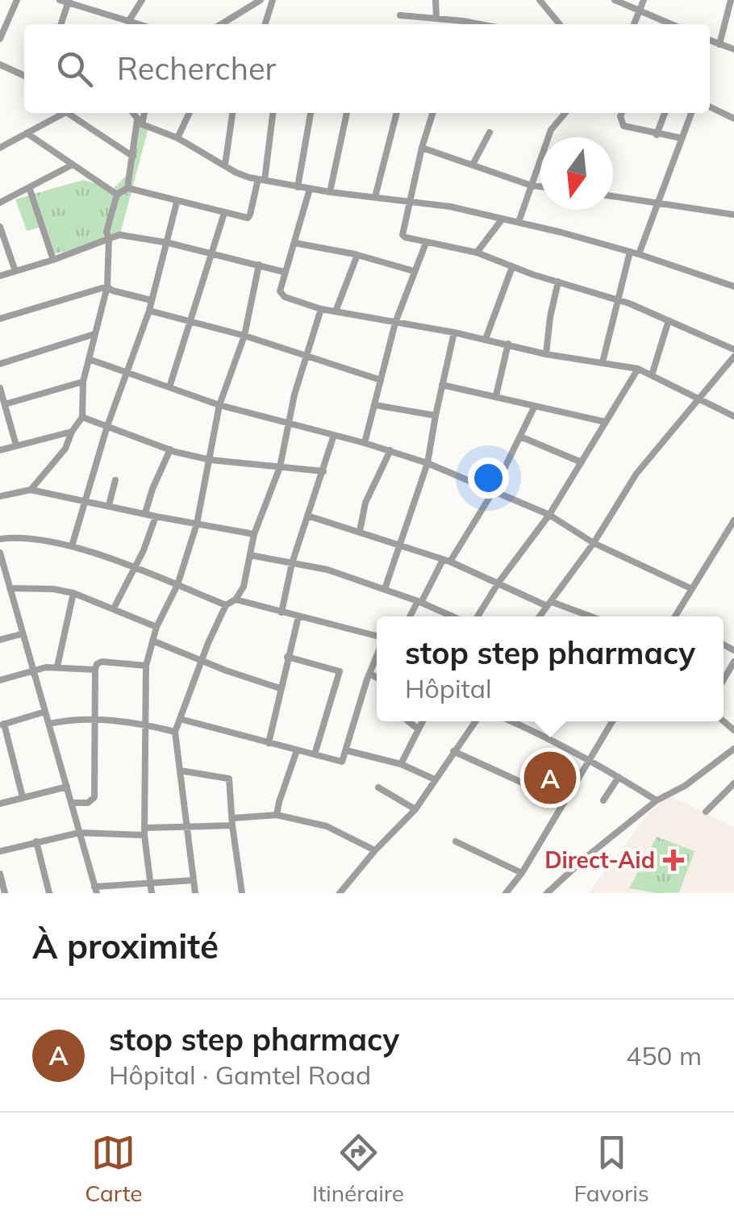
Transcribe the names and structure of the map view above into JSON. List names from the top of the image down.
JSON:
{
  "places": {
    "health": ["Direct-Aid"]
  },
  "north": "bottom",
  "page": {
    "search": "Rechercher",
    "popup": ["stop step pharmacy", "Hôpital"],
    "pins": "A",
    "heading": "À proximité",
    "list": [
      {
        "mark": "A",
        "name": "stop step pharmacy",
        "note": "Hôpital · Gamtel Road",
        "value": "450 m"
      }
    ],
    "nav": ["Carte", "Itinéraire", "Favoris"]
  }
}
